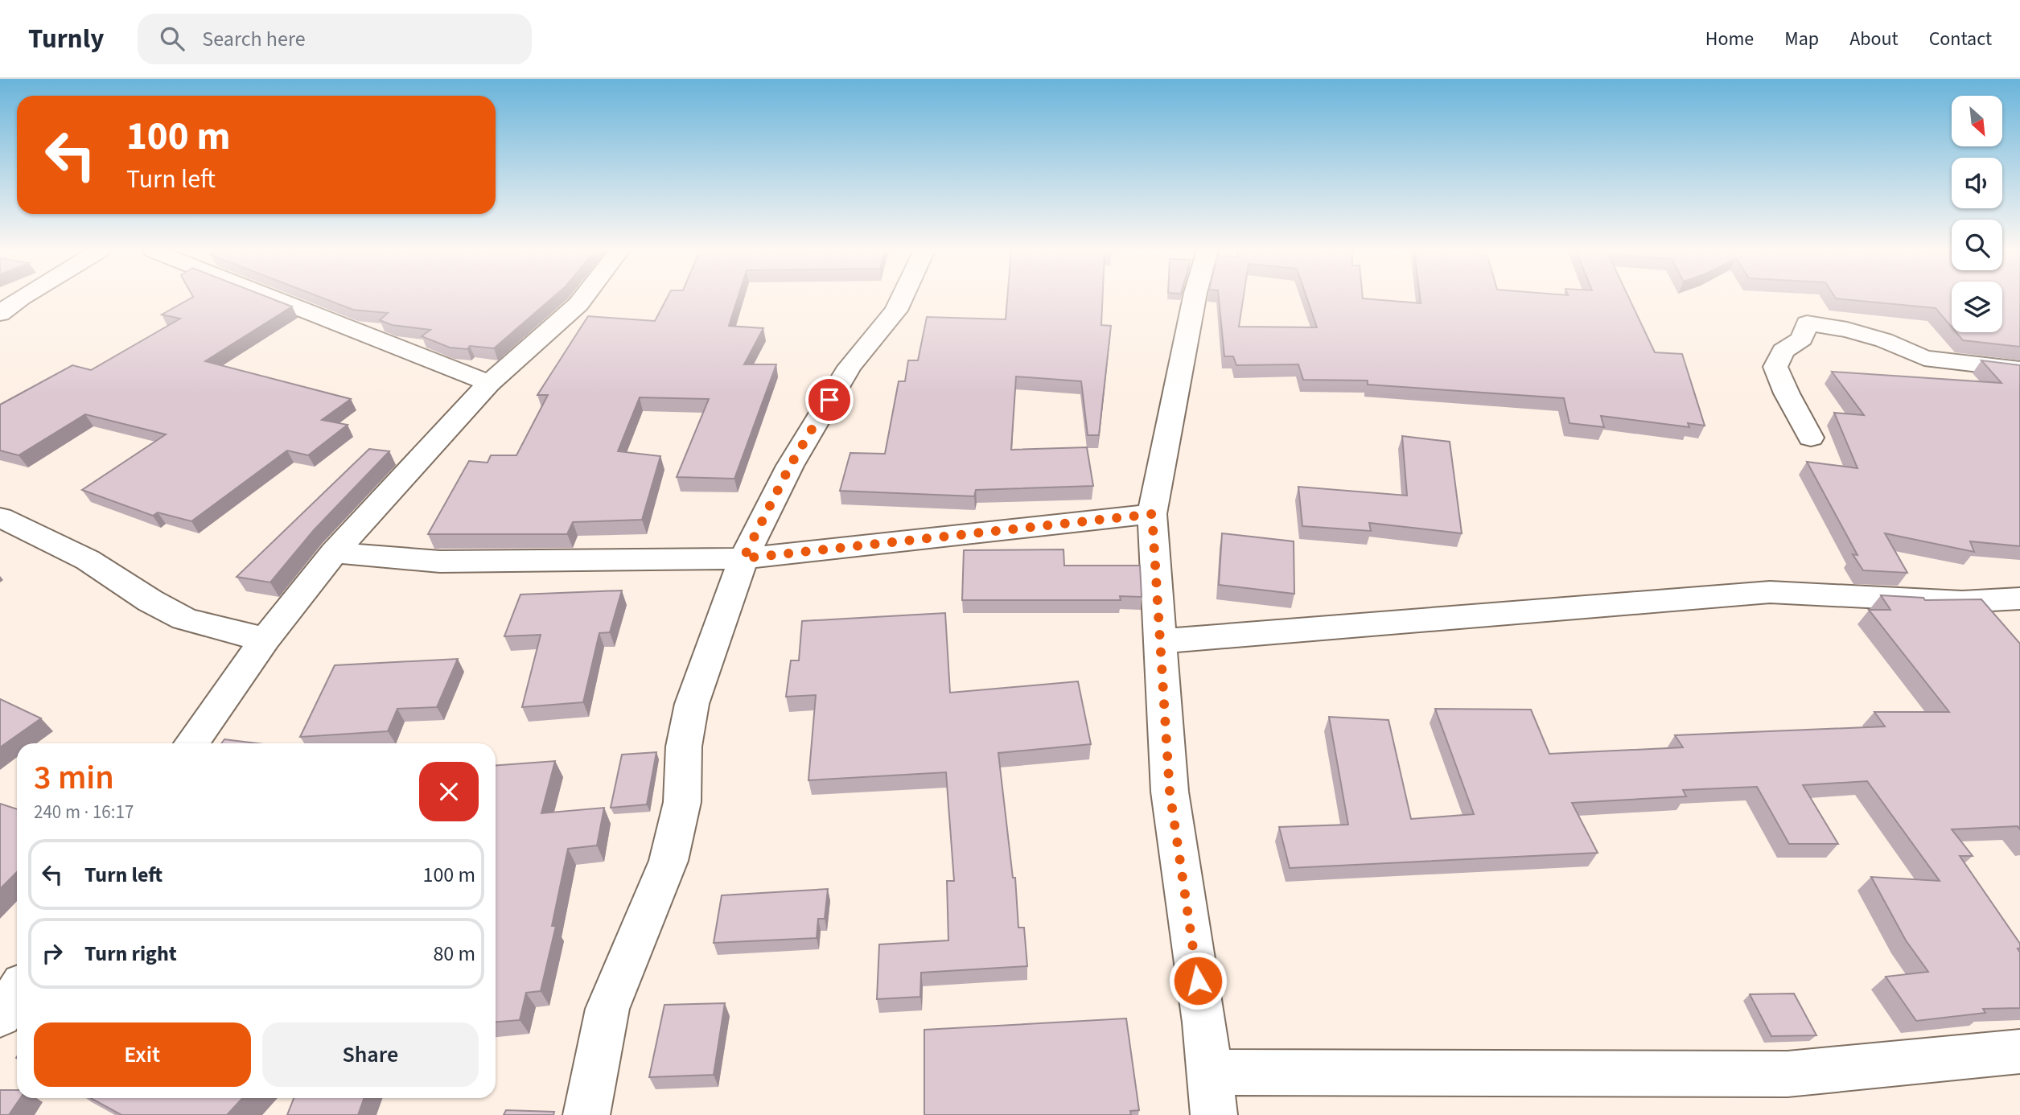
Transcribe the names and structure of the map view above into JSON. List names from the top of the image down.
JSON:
{
  "north": "bottom right",
  "page": {
    "header": "Turnly",
    "search": "Search here",
    "nav": [
      "Home",
      "Map",
      "About",
      "Contact"
    ],
    "turn": ["100 m", "Turn left"],
    "heading": ["3 min", "240 m · 16:17"],
    "list": [
      {
        "name": "Turn left",
        "value": "100 m"
      },
      {
        "name": "Turn right",
        "value": "80 m"
      }
    ],
    "buttons": ["Exit", "Share"]
  }
}
